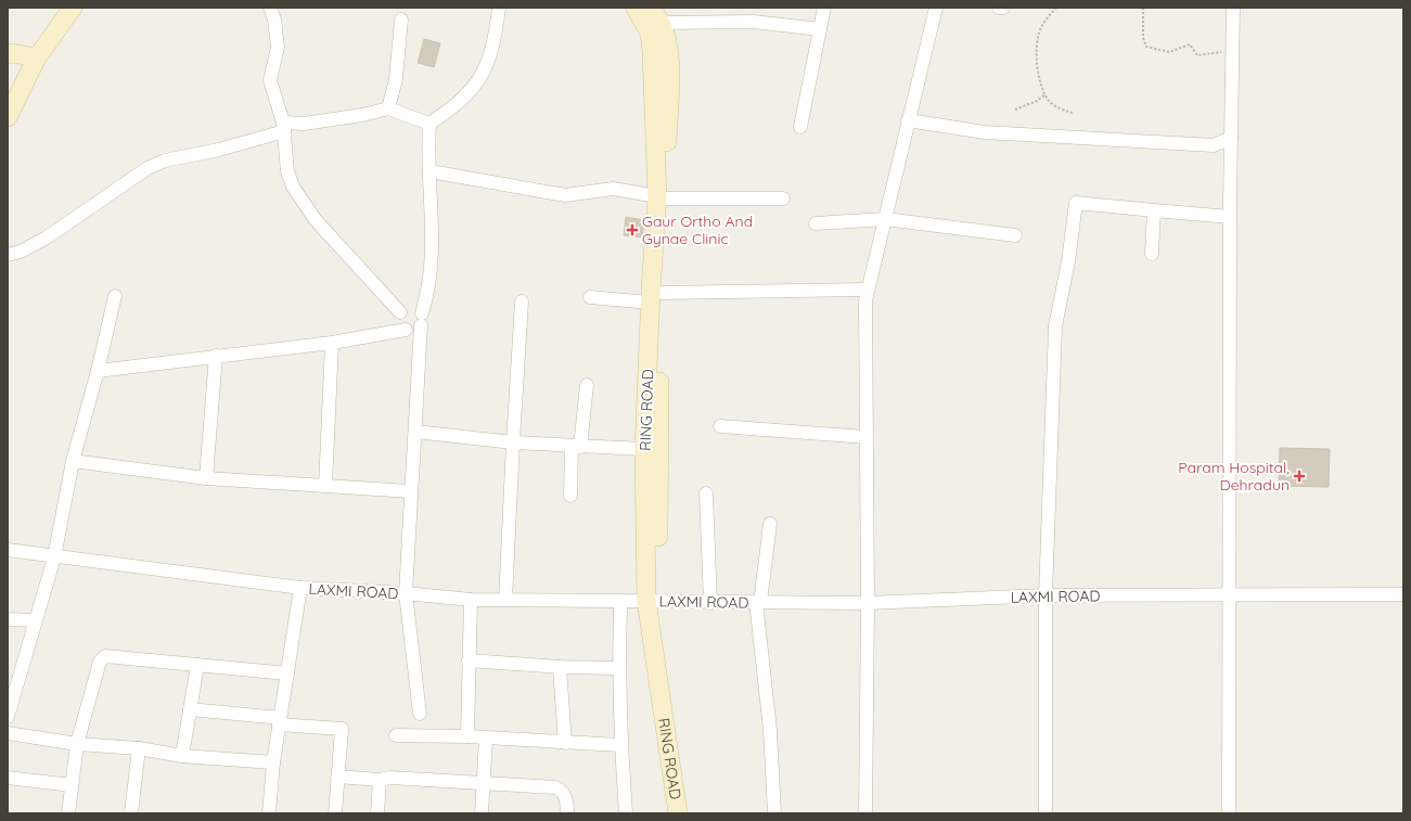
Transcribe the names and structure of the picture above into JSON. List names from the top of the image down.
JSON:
{
  "streets": {
    "street": ["RING ROAD", "LAXMI ROAD"]
  },
  "crossings": [
    ["RING ROAD", "LAXMI ROAD"]
  ],
  "places": {
    "health": ["Gaur Ortho And Gynae Clinic", "Param Hospital, Dehradun"]
  }
}
